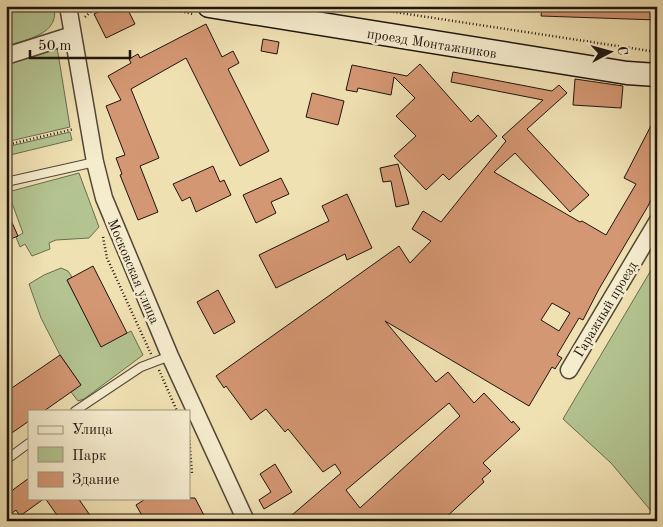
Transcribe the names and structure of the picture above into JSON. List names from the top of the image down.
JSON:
{
  "streets": {
    "main road": ["проезд Монтажников"],
    "street": ["Московская улица", "Гаражный проезд"]
  },
  "legend": ["Улица", "Парк", "Здание"],
  "scale_bar": "50 m",
  "north": "right"
}
